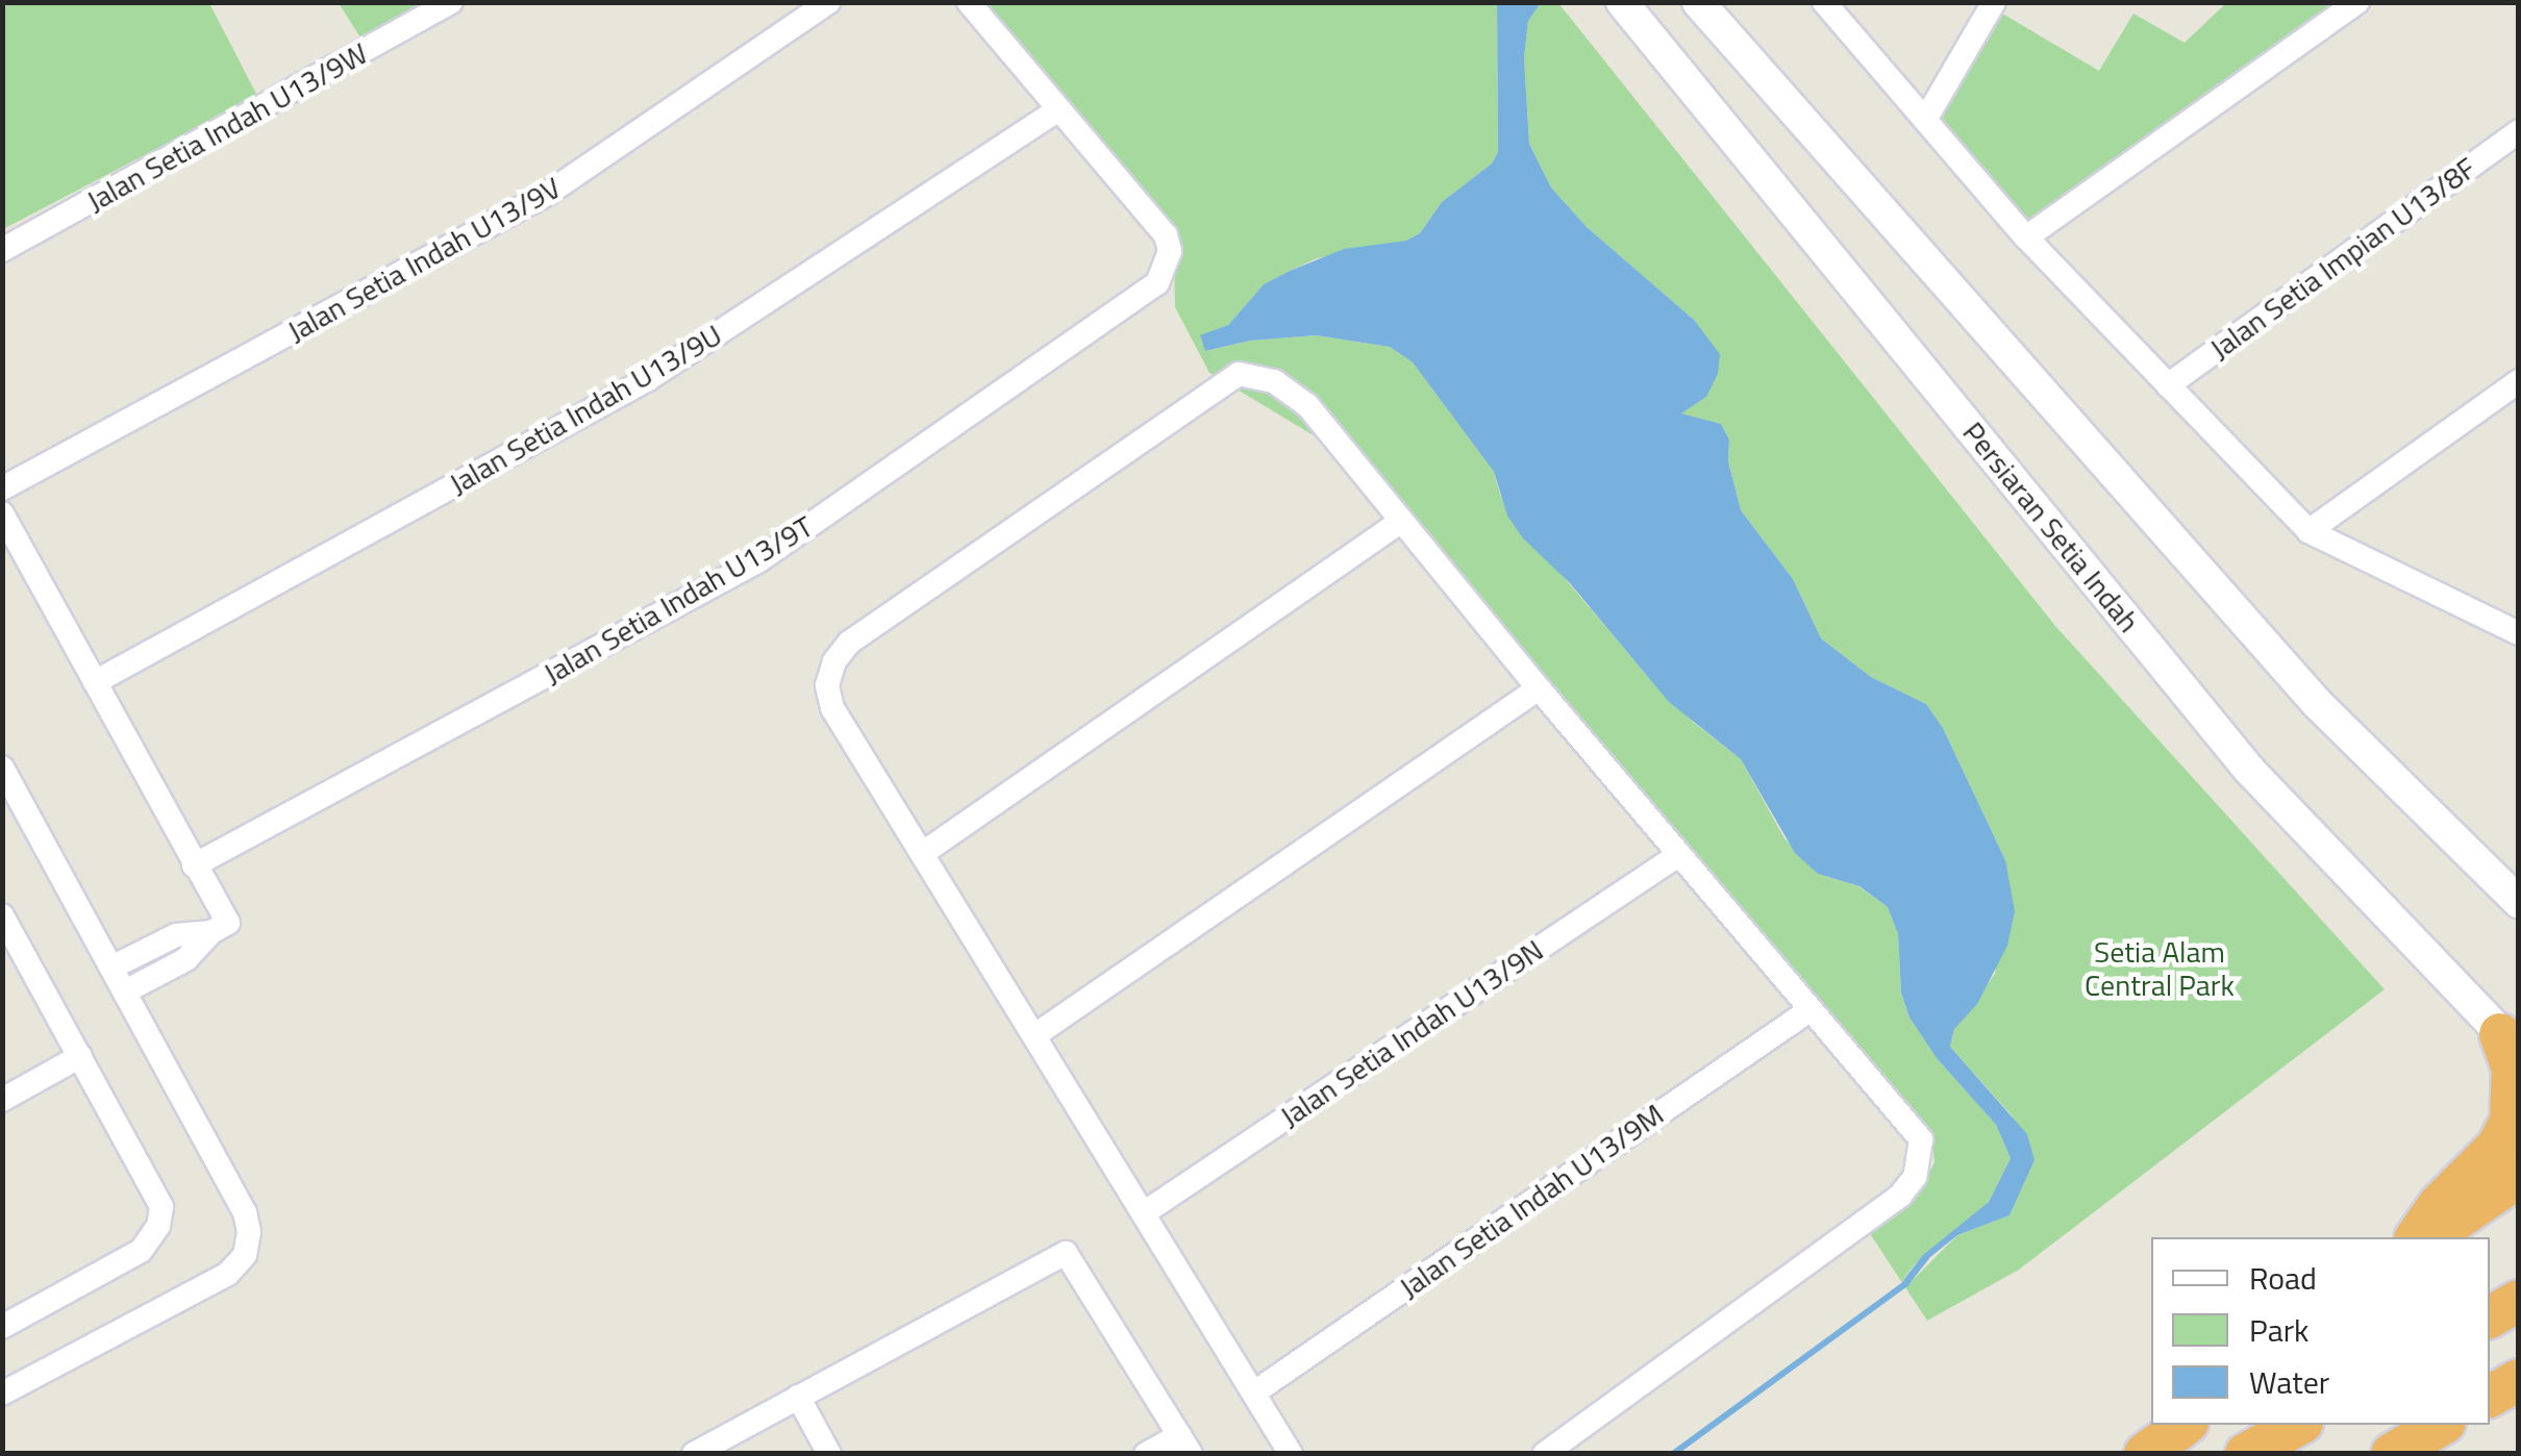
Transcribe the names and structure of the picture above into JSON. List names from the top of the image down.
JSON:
{
  "streets": {
    "street": [
      "Jalan Setia Indah U13/9W",
      "Jalan Setia Impian U13/8F",
      "Jalan Setia Indah U13/9V",
      "Jalan Setia Indah U13/9U",
      "Persiaran Setia Indah",
      "Jalan Setia Indah U13/9T",
      "Jalan Setia Indah U13/9N",
      "Jalan Setia Indah U13/9M"
    ]
  },
  "crossings": [
    ["Jalan Setia Indah U13/9U", "Jalan Setia Indah U13/9T"]
  ],
  "parks": ["Setia Alam Central Park"],
  "legend": ["Road", "Park", "Water"]
}
